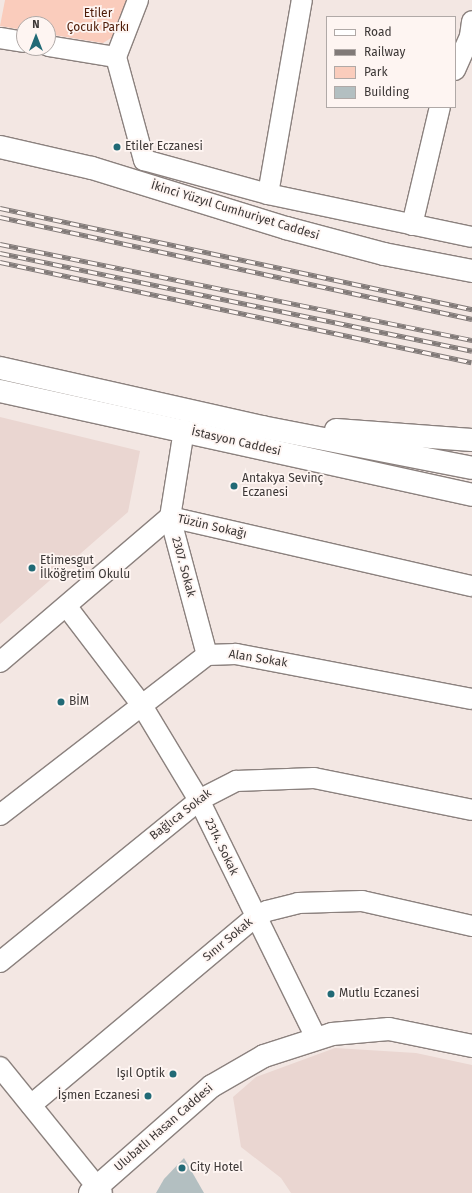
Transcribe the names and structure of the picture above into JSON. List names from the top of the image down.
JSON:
{
  "streets": {
    "main road": ["İkinci Yüzyıl Cumhuriyet Caddesi", "İstasyon Caddesi", "Ulubatlı Hasan Caddesi"],
    "street": [
      "Tüzün Sokağı",
      "2307. Sokak",
      "Alan Sokak",
      "Bağlıca Sokak",
      "2314. Sokak",
      "Sınır Sokak"
    ]
  },
  "crossings": [
    ["İstasyon Caddesi", "2307. Sokak"],
    ["Tüzün Sokağı", "2307. Sokak"],
    ["Tüzün Sokağı", "2314. Sokak"],
    ["2307. Sokak", "Alan Sokak"],
    ["Bağlıca Sokak", "2314. Sokak"],
    ["2314. Sokak", "Sınır Sokak"],
    ["2314. Sokak", "Ulubatlı Hasan Caddesi"]
  ],
  "parks": ["Etiler Çocuk Parkı"],
  "places": [
    "Etiler Eczanesi",
    "Antakya Sevinç Eczanesi",
    "Etimesgut İlköğretim Okulu",
    "BİM",
    "Mutlu Eczanesi",
    "Işıl Optik",
    "İşmen Eczanesi",
    "City Hotel"
  ],
  "legend": [
    "Road",
    "Railway",
    "Park",
    "Building"
  ],
  "north": "top"
}
